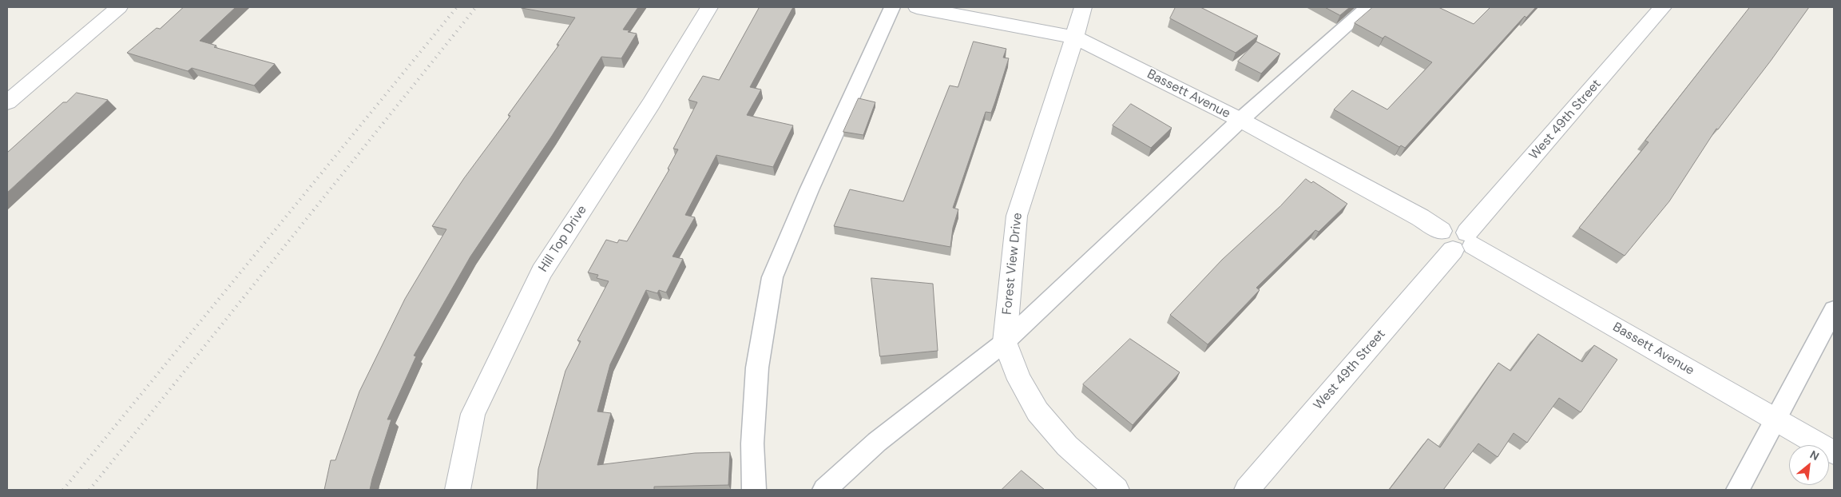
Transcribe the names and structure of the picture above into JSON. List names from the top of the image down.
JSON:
{
  "streets": {
    "street": [
      "Bassett Avenue",
      "West 49th Street",
      "Hill Top Drive",
      "Forest View Drive"
    ]
  },
  "crossings": [
    ["Bassett Avenue", "West 49th Street"],
    ["Bassett Avenue", "Forest View Drive"]
  ],
  "north": "top right"
}
